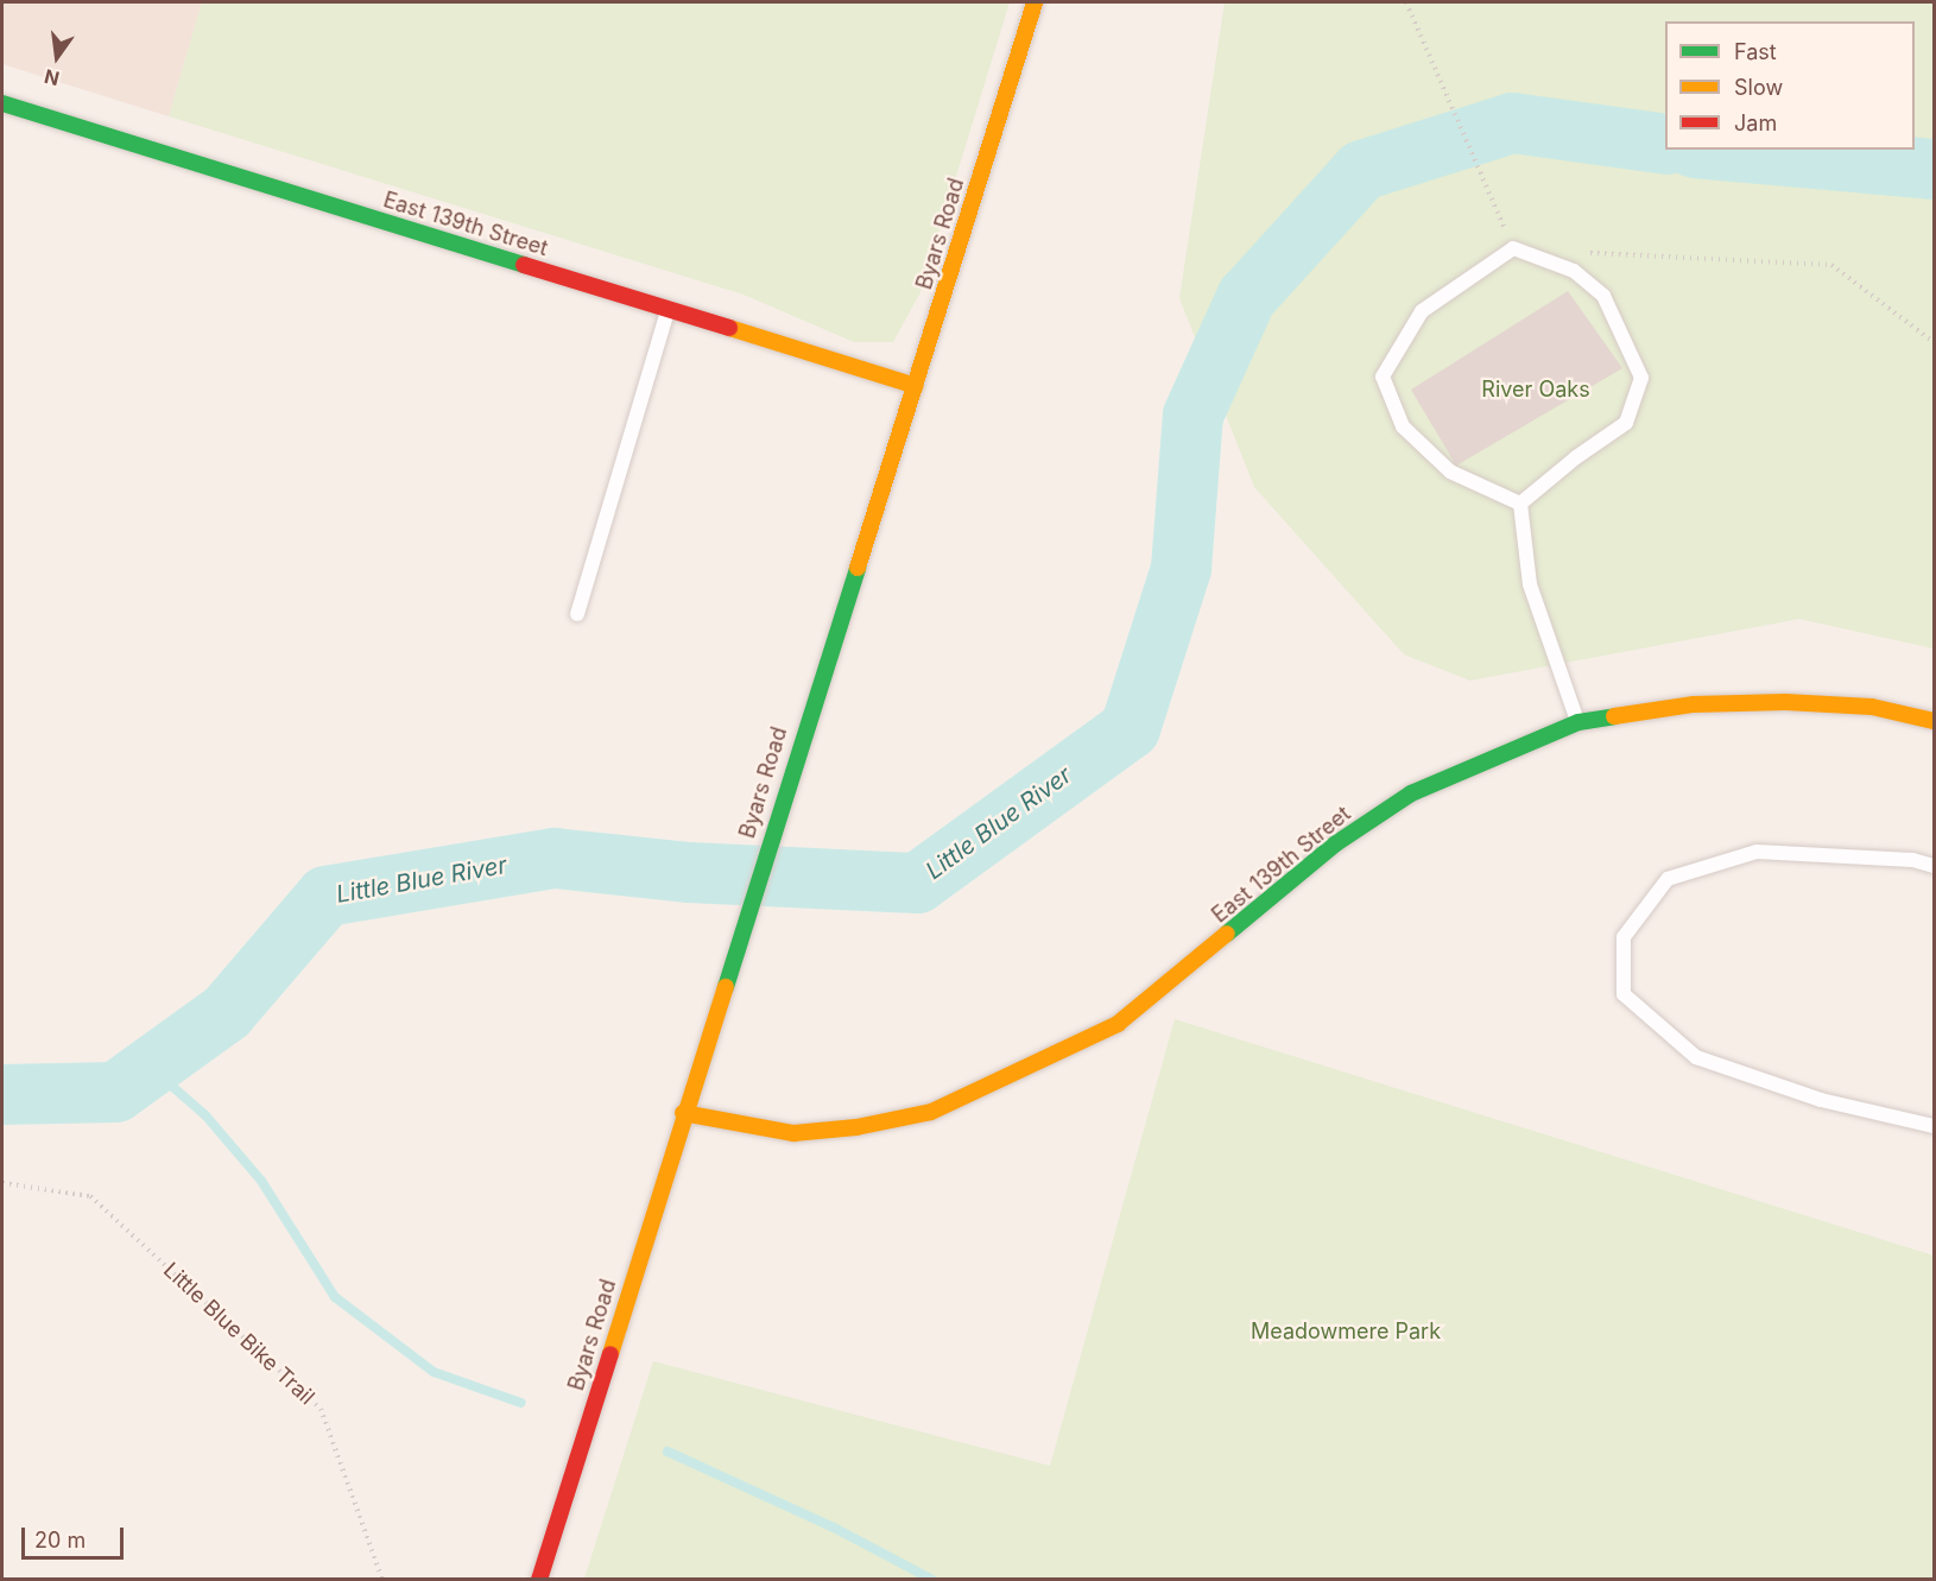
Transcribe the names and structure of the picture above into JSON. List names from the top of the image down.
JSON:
{
  "streets": {
    "street": ["East 139th Street", "Byars Road"],
    "path": ["Little Blue Bike Trail"]
  },
  "crossings": [
    ["East 139th Street", "Byars Road"]
  ],
  "water": ["Little Blue River"],
  "parks": ["River Oaks", "Meadowmere Park"],
  "legend": ["Fast", "Slow", "Jam"],
  "scale_bar": "20 m",
  "north": "bottom"
}
